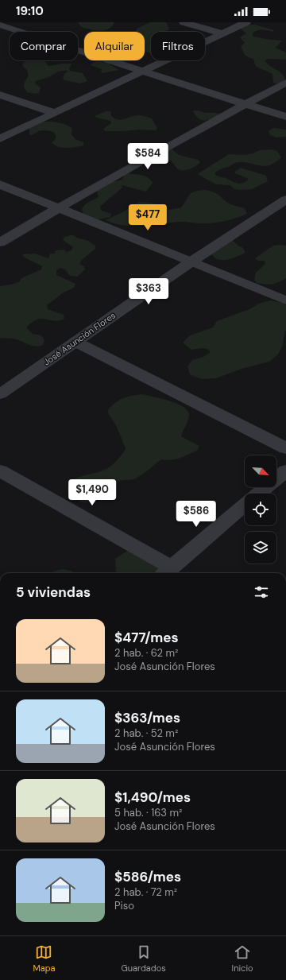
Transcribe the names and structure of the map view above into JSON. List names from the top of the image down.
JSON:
{
  "streets": {
    "street": ["José Asunción Flores"]
  },
  "north": "bottom right",
  "page": {
    "status": "19:10",
    "chip": ["Comprar", "Alquilar", "Filtros"],
    "price": [
      "$584",
      "$477",
      "$363",
      "$1,490",
      "$586"
    ],
    "heading": "5 viviendas",
    "list": [
      {
        "name": "$477/mes",
        "note": "2 hab. · 62 m² · José Asunción Flores"
      },
      {
        "name": "$363/mes",
        "note": "2 hab. · 52 m² · José Asunción Flores"
      },
      {
        "name": "$1,490/mes",
        "note": "5 hab. · 163 m² · José Asunción Flores"
      },
      {
        "name": "$586/mes",
        "note": "2 hab. · 72 m² · Piso"
      }
    ],
    "tabs": ["Mapa", "Guardados", "Inicio"]
  }
}
